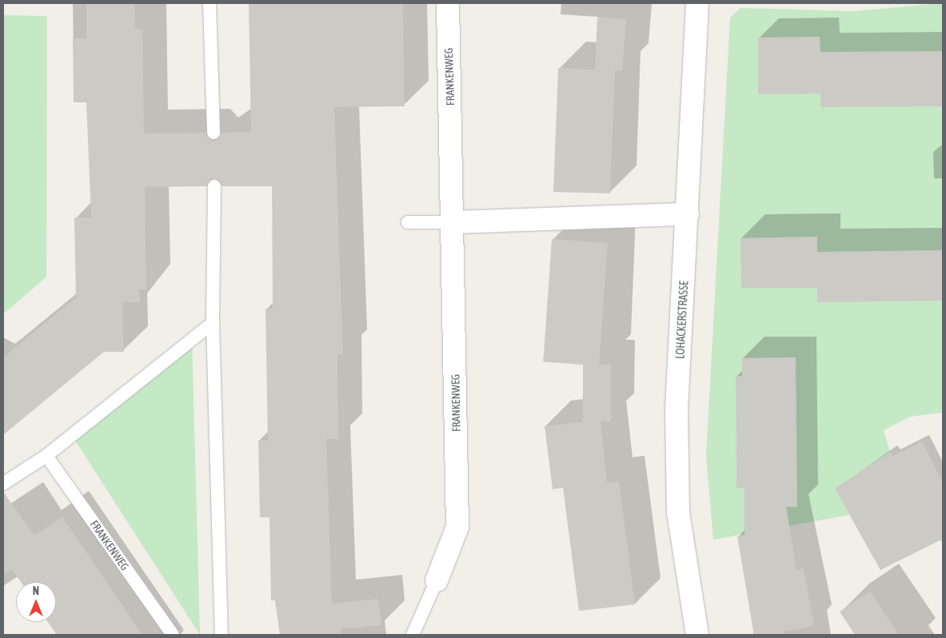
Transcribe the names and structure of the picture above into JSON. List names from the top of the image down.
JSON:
{
  "streets": {
    "street": ["FRANKENWEG", "LOHACKERSTRASSE"]
  },
  "north": "top"
}
